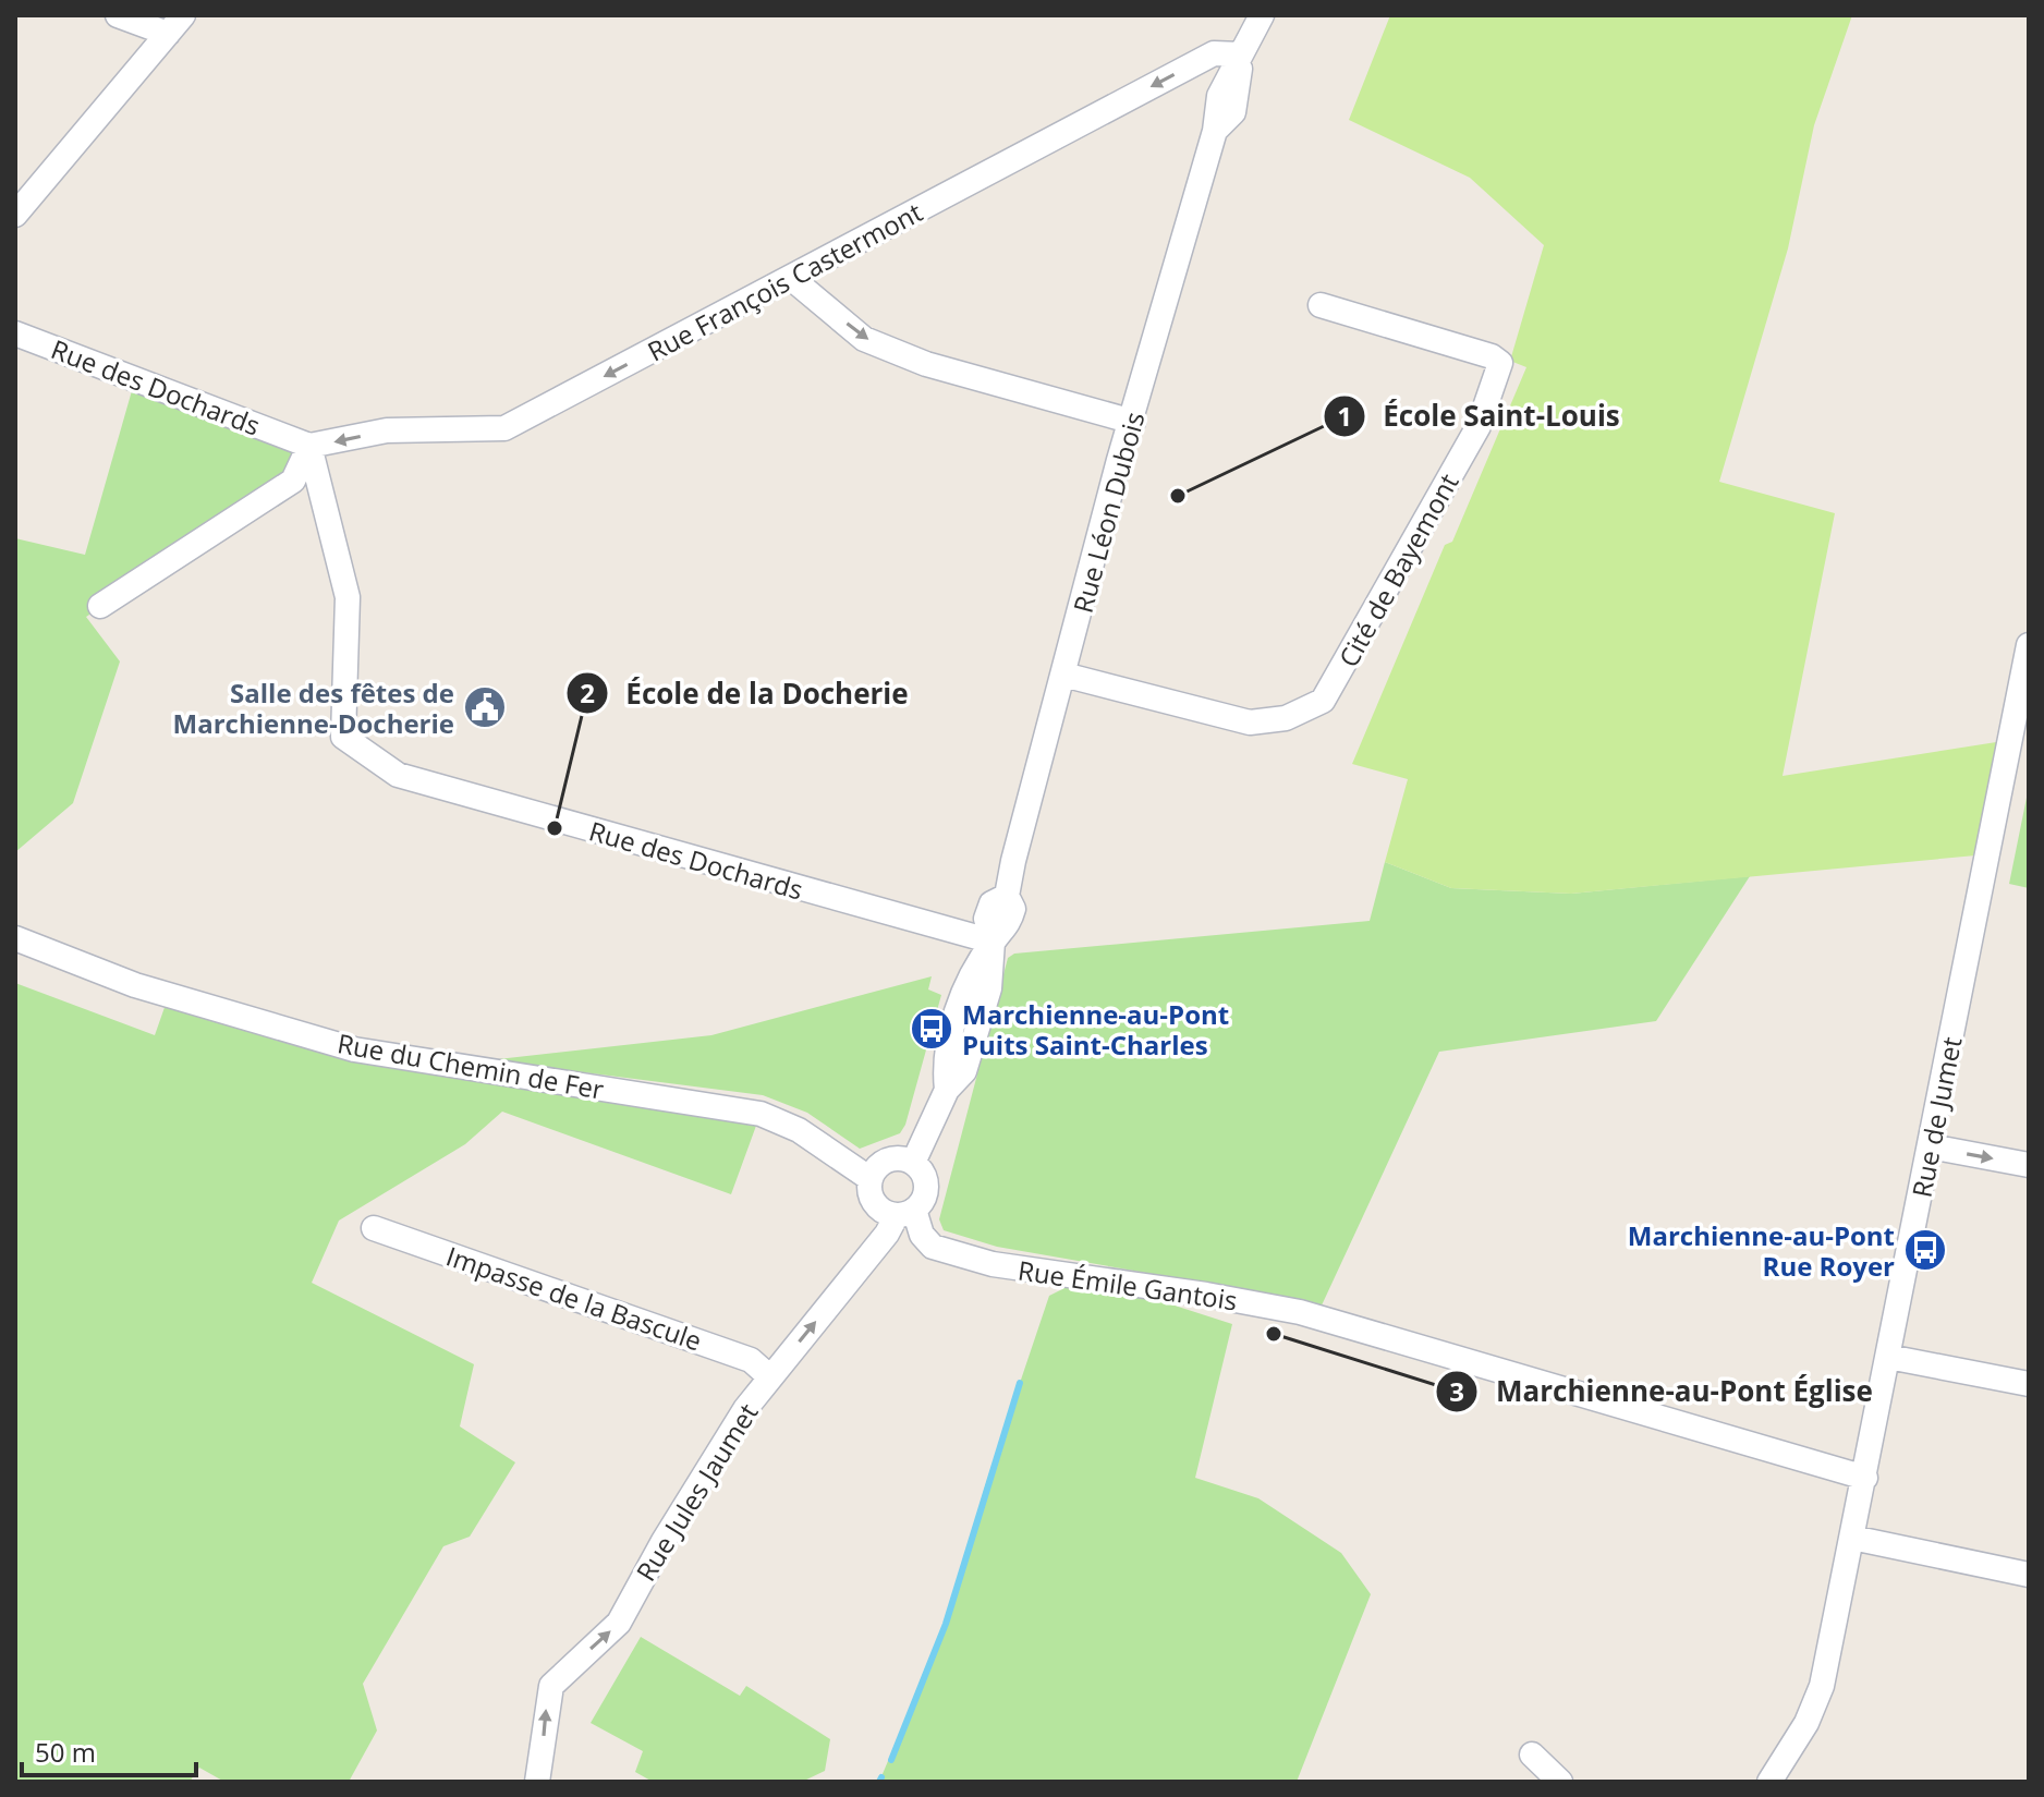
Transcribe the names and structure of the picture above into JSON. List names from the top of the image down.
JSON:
{
  "streets": {
    "street": [
      "Rue François Castermont",
      "Rue des Dochards",
      "Rue Léon Dubois",
      "Cité de Bayemont",
      "Rue du Chemin de Fer",
      "Rue de Jumet",
      "Rue Émile Gantois",
      "Impasse de la Bascule",
      "Rue Jules Jaumet"
    ]
  },
  "crossings": [
    ["Rue François Castermont", "Rue des Dochards"],
    ["Rue François Castermont", "Rue Léon Dubois"],
    ["Rue des Dochards", "Rue Léon Dubois"],
    ["Rue Léon Dubois", "Cité de Bayemont"],
    ["Rue Léon Dubois", "Rue du Chemin de Fer"],
    ["Rue Léon Dubois", "Rue Émile Gantois"],
    ["Rue Léon Dubois", "Rue Jules Jaumet"],
    ["Rue du Chemin de Fer", "Rue Émile Gantois"],
    ["Rue du Chemin de Fer", "Rue Jules Jaumet"],
    ["Rue de Jumet", "Rue Émile Gantois"],
    ["Rue Émile Gantois", "Rue Jules Jaumet"],
    ["Impasse de la Bascule", "Rue Jules Jaumet"]
  ],
  "one_way": ["Rue François Castermont", "Rue Jules Jaumet"],
  "places": {
    "other": ["École Saint-Louis", "École de la Docherie", "Marchienne-au-Pont Église"],
    "public building": ["Salle des fêtes de Marchienne-Docherie"],
    "bus stop": ["Marchienne-au-Pont Puits Saint-Charles", "Marchienne-au-Pont Rue Royer"]
  },
  "scale_bar": "50 m"
}
